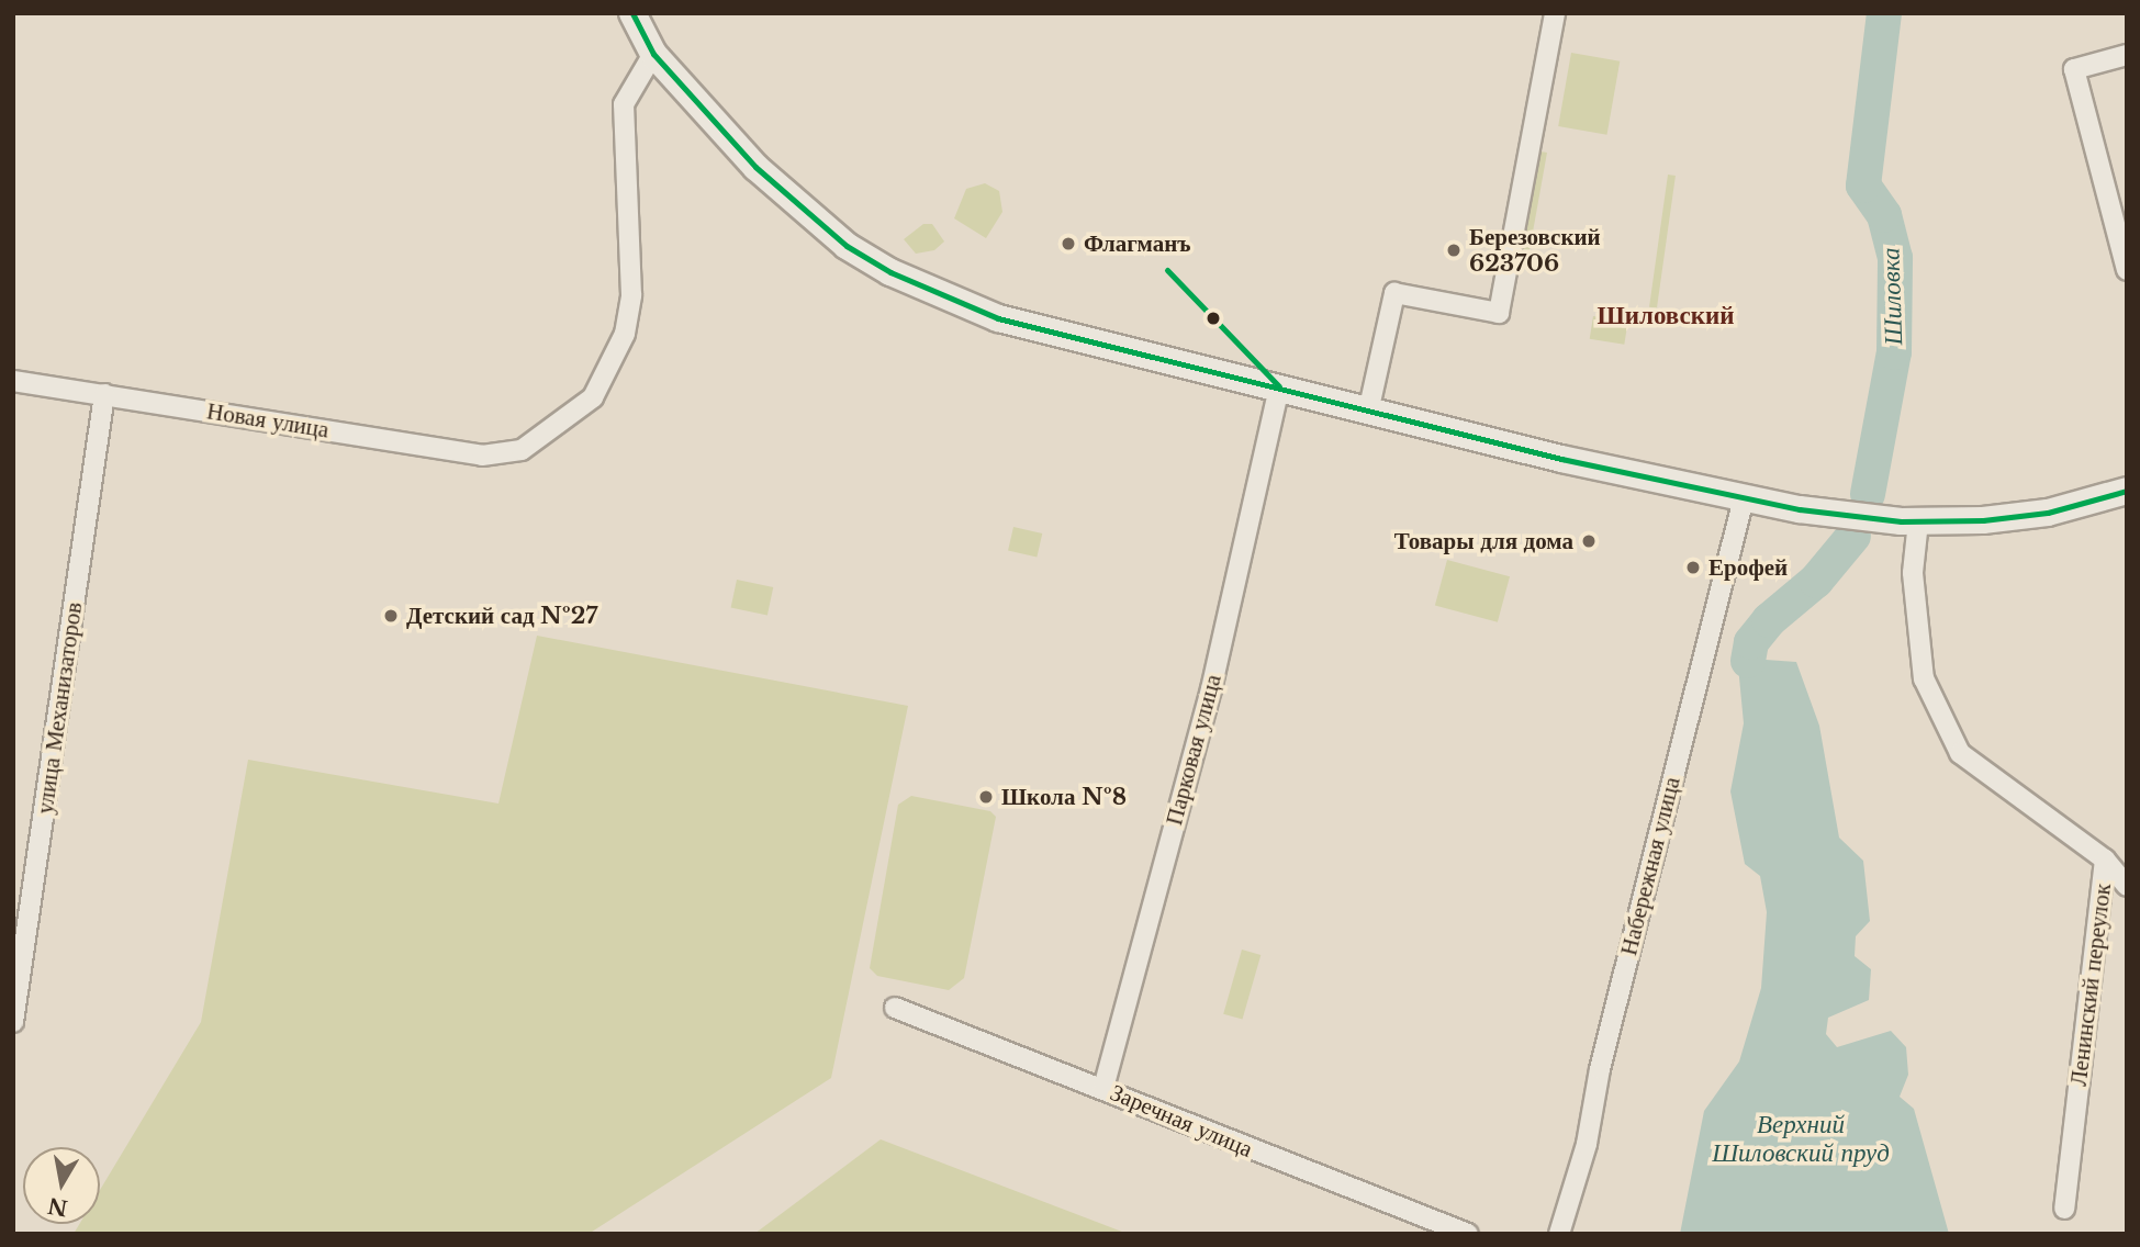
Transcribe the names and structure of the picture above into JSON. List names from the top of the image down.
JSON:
{
  "streets": {
    "street": [
      "Новая улица",
      "улица Механизаторов",
      "Парковая улица",
      "Набережная улица",
      "Ленинский переулок",
      "Заречная улица"
    ]
  },
  "crossings": [
    ["Новая улица", "улица Механизаторов"],
    ["Парковая улица", "Заречная улица"]
  ],
  "districts": ["Шиловский"],
  "water": ["Шиловка", "Верхний Шиловский пруд"],
  "places": [
    "Флагманъ",
    "Березовский 623706",
    "Товары для дома",
    "Ерофей",
    "Детский сад №27",
    "Школа №8"
  ],
  "north": "bottom"
}
